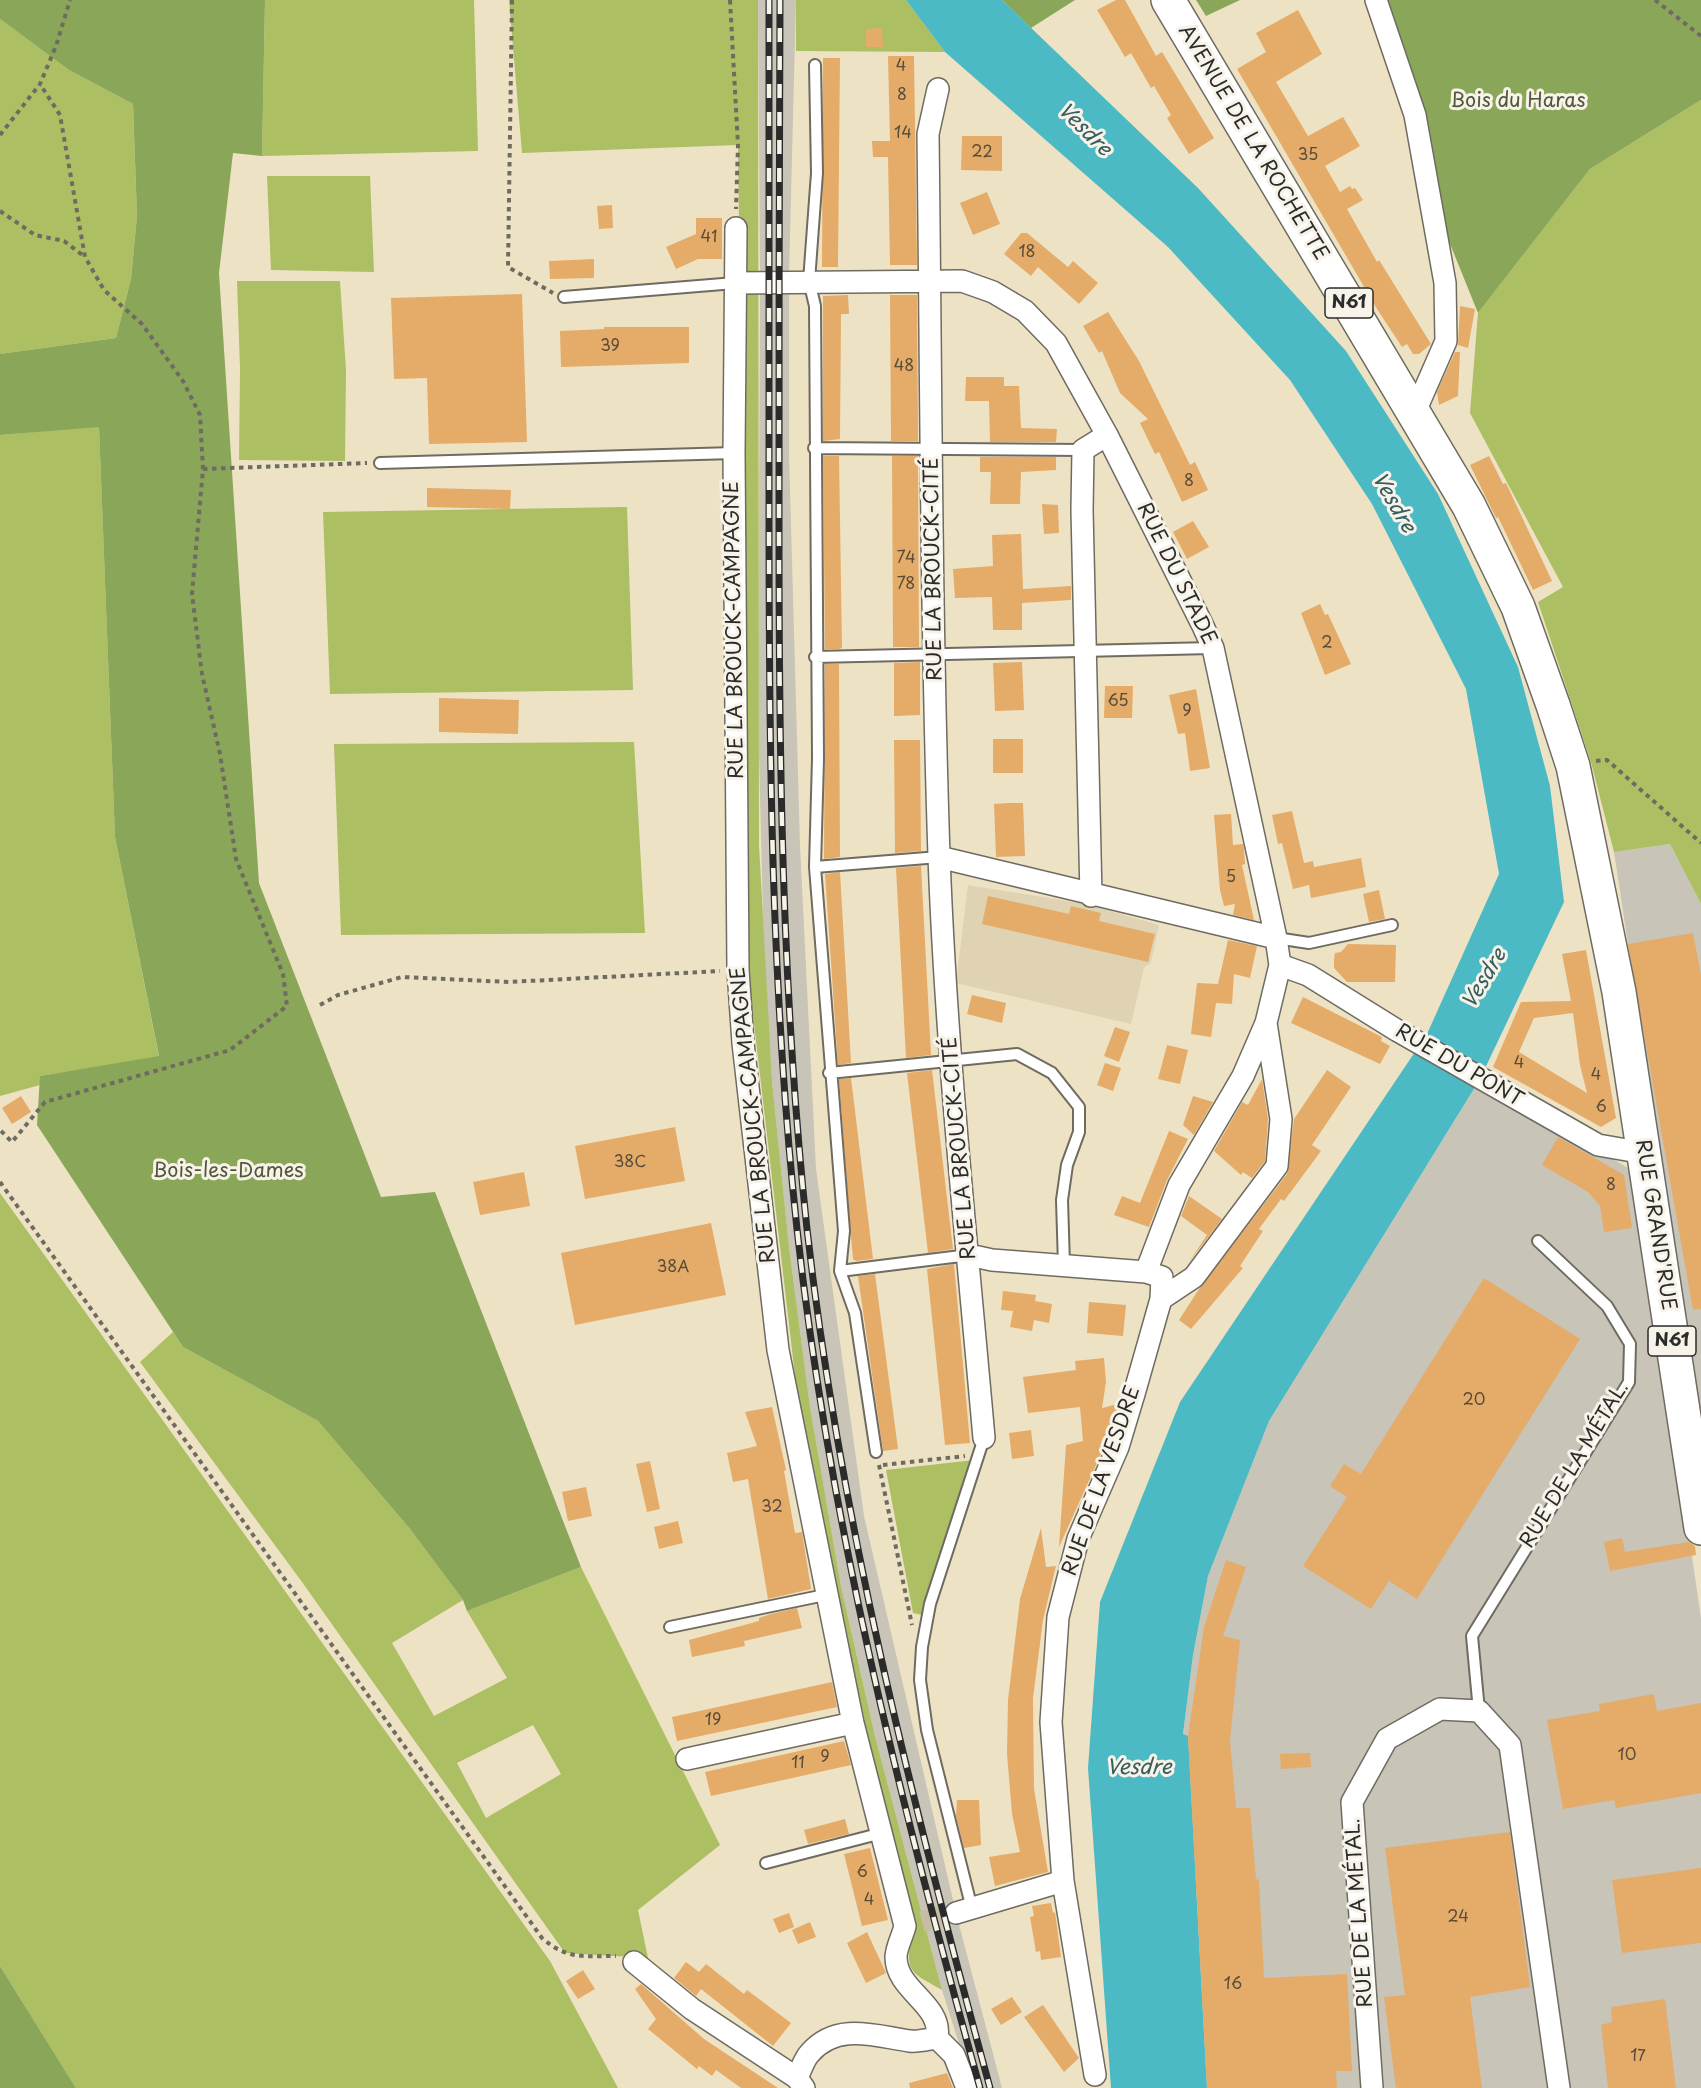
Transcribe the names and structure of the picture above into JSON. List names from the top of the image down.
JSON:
{
  "streets": {
    "main road": ["AVENUE DE LA ROCHETTE", "N61", "RUE GRAND'RUE"],
    "street": [
      "RUE LA BROUCK-CITÉ",
      "RUE DU STADE",
      "RUE LA BROUCK-CAMPAGNE",
      "RUE DU PONT",
      "RUE DE LA MÉTAL.",
      "RUE DE LA VESDRE"
    ]
  },
  "crossings": [
    ["AVENUE DE LA ROCHETTE", "RUE GRAND'RUE"],
    ["RUE LA BROUCK-CITÉ", "RUE DU STADE"],
    ["RUE DU STADE", "RUE DU PONT"],
    ["RUE DU PONT", "RUE GRAND'RUE"]
  ],
  "water": ["Vesdre"],
  "parks": ["Bois du Haras", "Bois-les-Dames"],
  "house_numbers": [
    "4",
    "8",
    "14",
    "22",
    "35",
    "41",
    "18",
    "39",
    "48",
    "8",
    "74",
    "78",
    "2",
    "65",
    "9",
    "5",
    "4",
    "4",
    "6",
    "38C",
    "8",
    "38A",
    "20",
    "32",
    "19",
    "10",
    "9",
    "11",
    "6",
    "4",
    "24",
    "16",
    "17"
  ]
}
